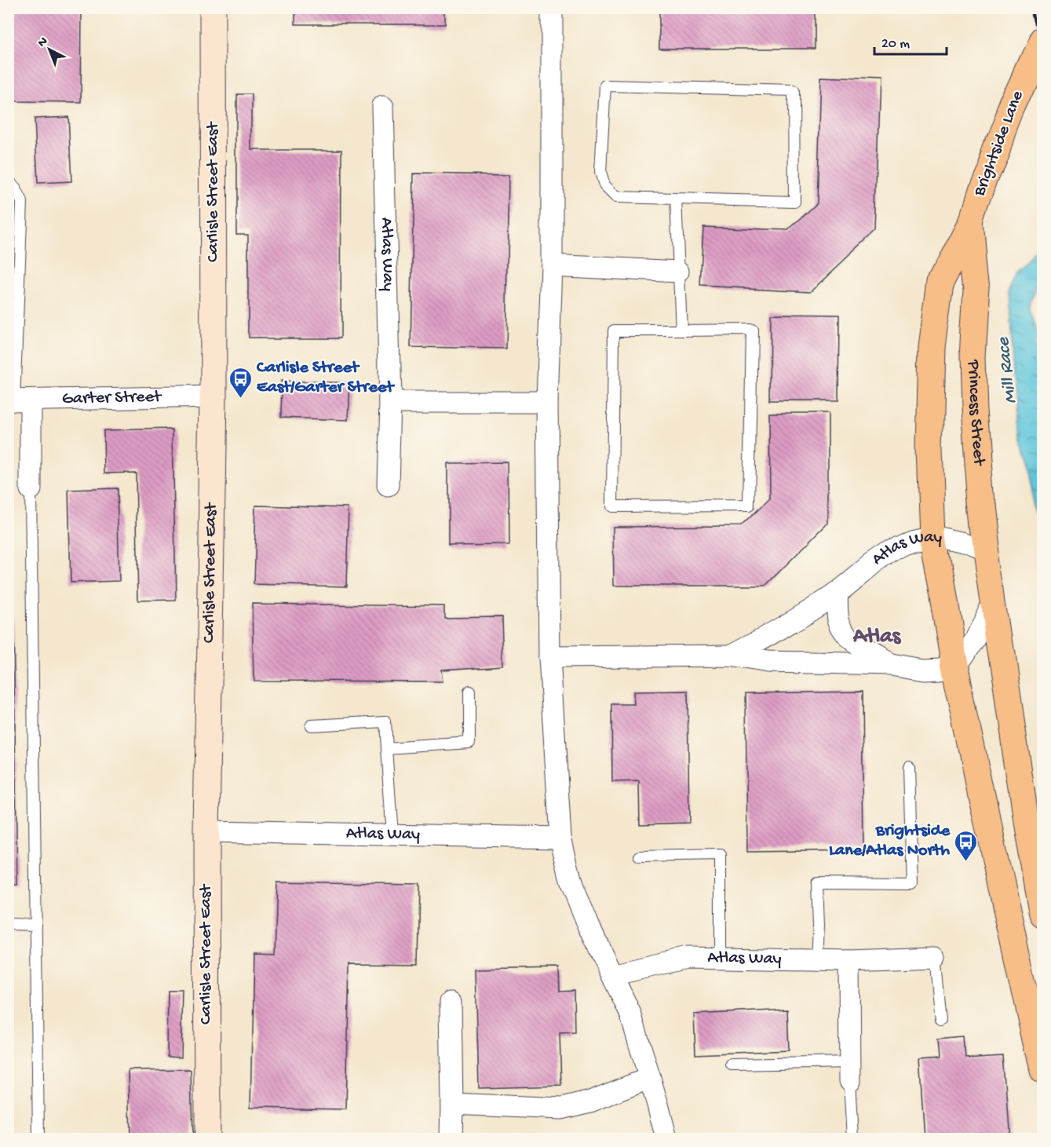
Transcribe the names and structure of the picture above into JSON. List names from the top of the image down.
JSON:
{
  "streets": {
    "main road": ["Brightside Lane", "Carlisle Street East", "Princess Street"],
    "street": ["Atlas Way", "Garter Street"]
  },
  "crossings": [
    ["Brightside Lane", "Princess Street"],
    ["Carlisle Street East", "Atlas Way"],
    ["Carlisle Street East", "Garter Street"],
    ["Atlas Way", "Princess Street"]
  ],
  "districts": ["Atlas"],
  "water": ["Mill Race"],
  "places": {
    "bus stop": ["Carlisle Street East/Garter Street", "Brightside Lane/Atlas North"]
  },
  "scale_bar": "20 m",
  "north": "top left"
}
